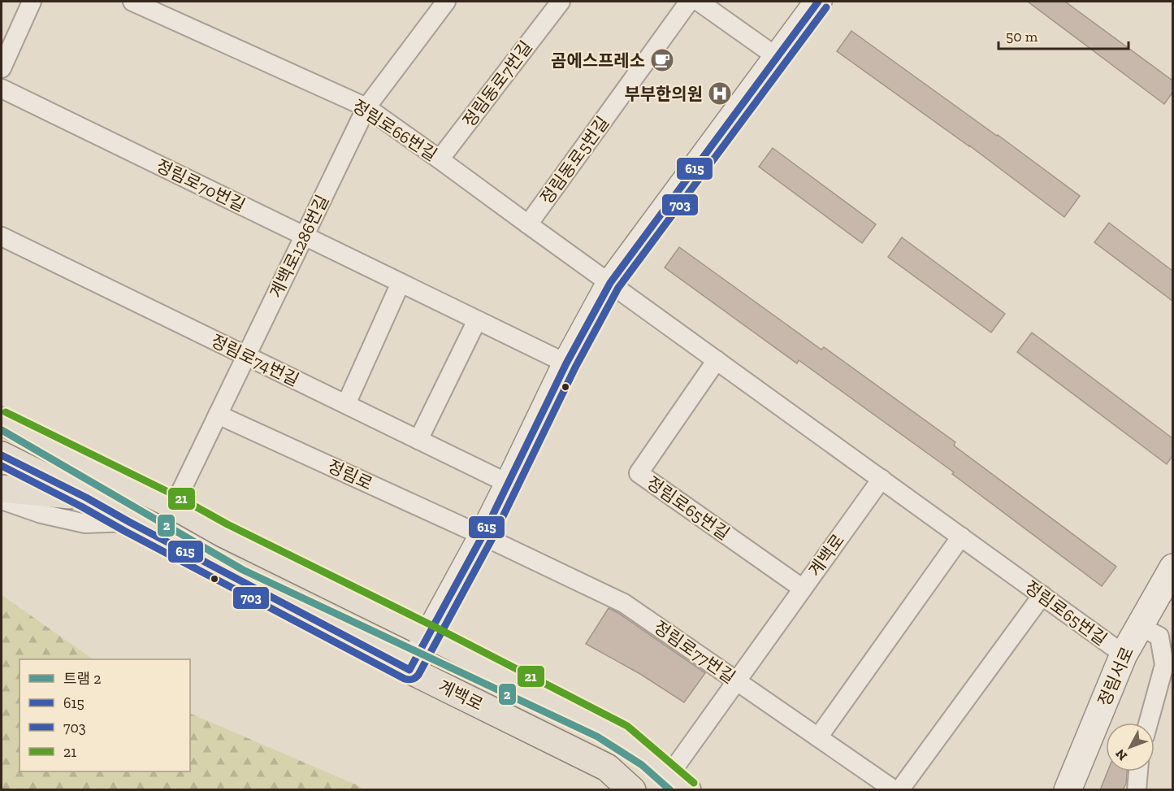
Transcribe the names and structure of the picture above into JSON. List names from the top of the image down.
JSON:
{
  "streets": {
    "main road": ["계백로", "정림서로"],
    "street": [
      "정림동로7번길",
      "정림로66번길",
      "정림동로5번길",
      "정림로70번길",
      "계백로1286번길",
      "정림로74번길",
      "정림로",
      "정림로65번길",
      "정림로77번길"
    ]
  },
  "crossings": [
    ["정림동로7번길", "정림로66번길"],
    ["정림로66번길", "정림동로5번길"],
    ["정림로66번길", "계백로1286번길"],
    ["정림로66번길", "정림로65번길"],
    ["정림로70번길", "계백로1286번길"],
    ["계백로1286번길", "정림로74번길"],
    ["계백로1286번길", "정림로"],
    ["계백로1286번길", "계백로"],
    ["정림로", "정림로77번길"],
    ["정림로65번길", "계백로"],
    ["정림로65번길", "정림서로"],
    ["계백로", "정림로77번길"]
  ],
  "places": {
    "cafe": ["곰에스프레소"],
    "hospital": ["부부한의원"]
  },
  "lines": [
    "transit line 615",
    "transit line 703",
    "transit line 21",
    "tram line 2"
  ],
  "legend": [
    "트램 2",
    "615",
    "703",
    "21"
  ],
  "scale_bar": "50 m",
  "north": "bottom left"
}
